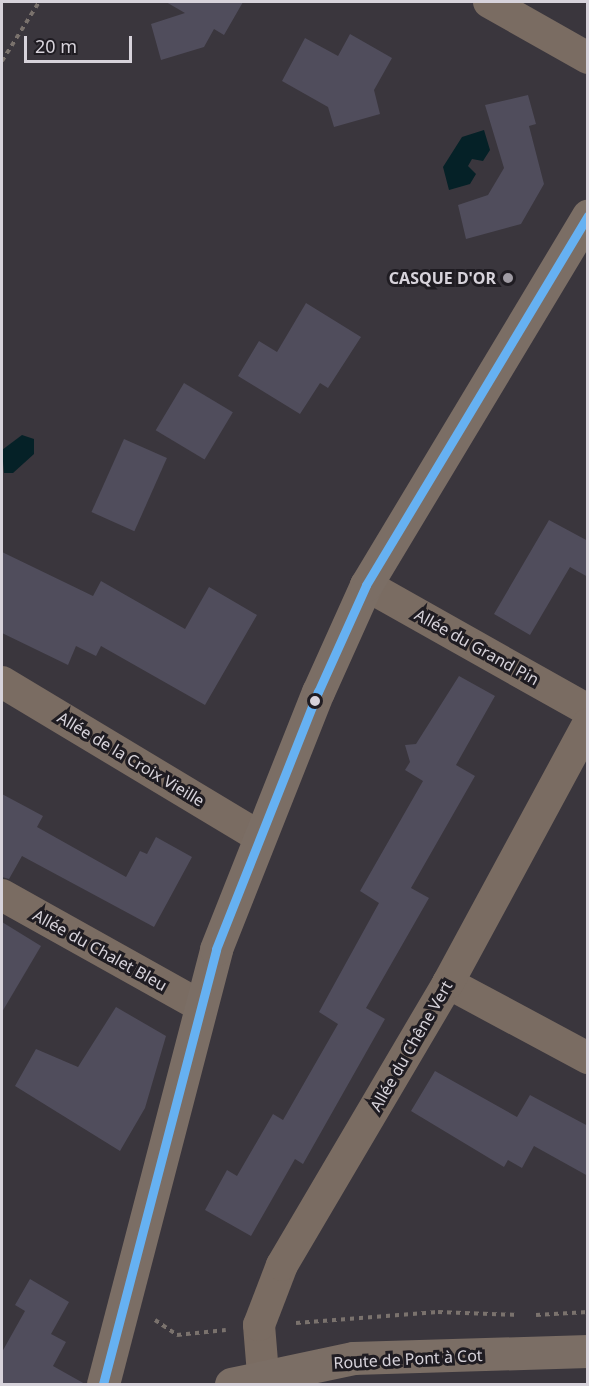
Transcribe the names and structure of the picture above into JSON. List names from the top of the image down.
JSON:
{
  "streets": {
    "street": [
      "Allée du Grand Pin",
      "Allée de la Croix Vieille",
      "Allée du Chalet Bleu",
      "Allée du Chêne Vert",
      "Route de Pont à Cot"
    ]
  },
  "crossings": [
    ["Allée du Chêne Vert", "Route de Pont à Cot"]
  ],
  "places": ["CASQUE D'OR"],
  "scale_bar": "20 m"
}
